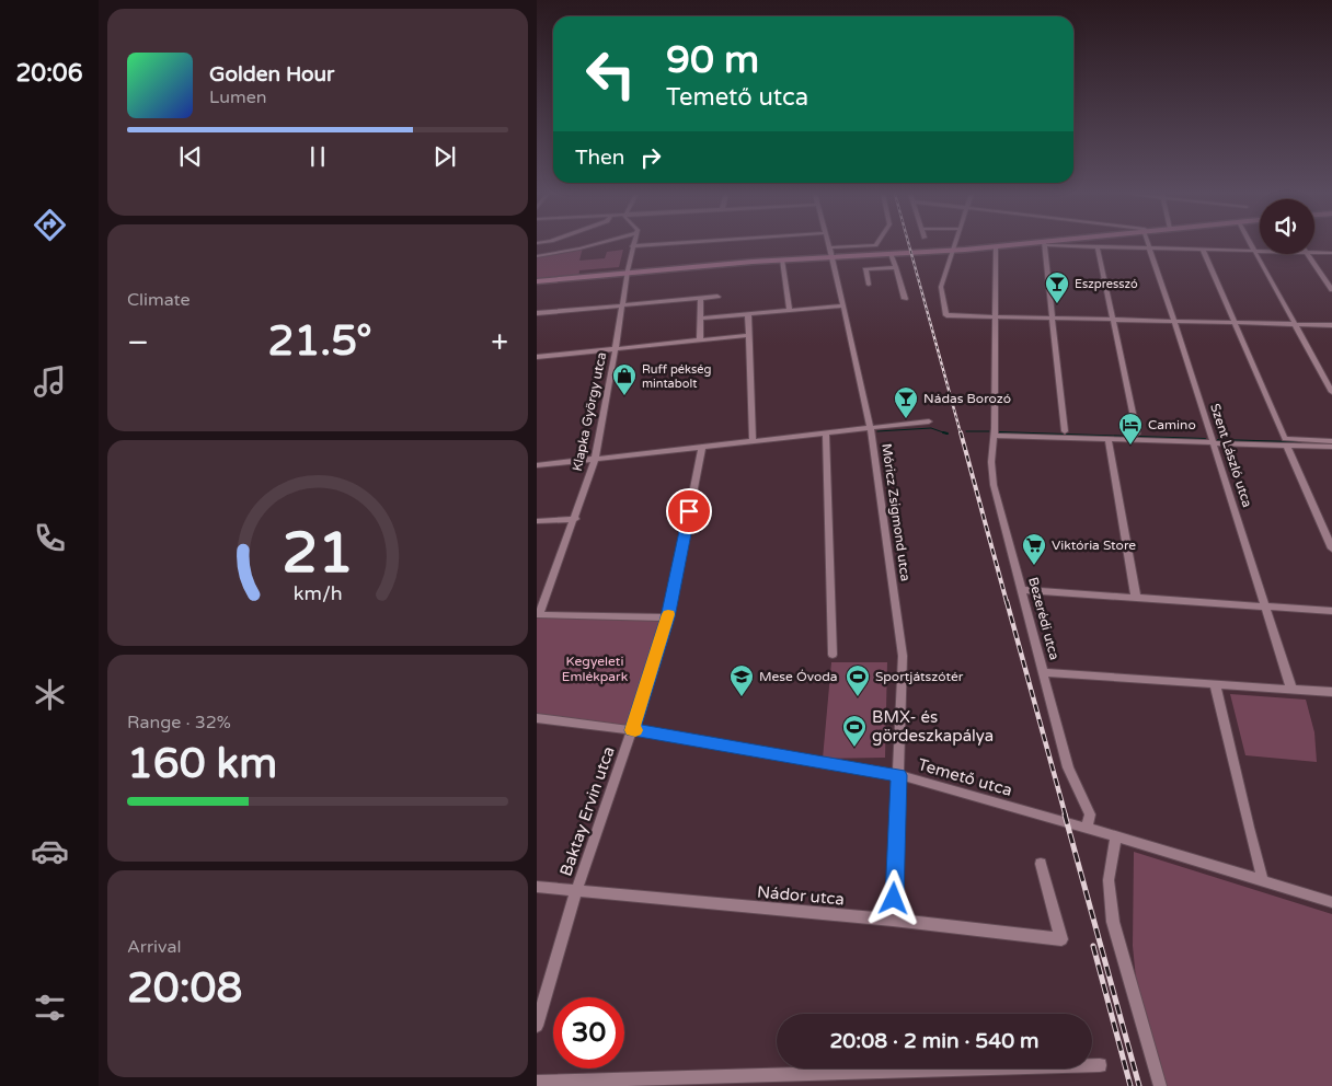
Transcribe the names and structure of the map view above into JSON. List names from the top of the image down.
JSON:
{
  "streets": {
    "street": [
      "Klapka György utca",
      "Szent László utca",
      "Móricz Zsigmond utca",
      "Bezerédi utca",
      "Temető utca",
      "Baktay Ervin utca",
      "Nádor utca"
    ]
  },
  "crossings": [
    ["Klapka György utca", "Baktay Ervin utca"],
    ["Móricz Zsigmond utca", "Temető utca"],
    ["Móricz Zsigmond utca", "Nádor utca"],
    ["Bezerédi utca", "Temető utca"],
    ["Temető utca", "Baktay Ervin utca"],
    ["Baktay Ervin utca", "Nádor utca"]
  ],
  "parks": ["Kegyeleti Emlékpark"],
  "places": {
    "bar": ["Eszpresszó", "Nádas Borozó"],
    "shop": ["Ruff pékség mintabolt"],
    "hotel": ["Camino"],
    "supermarket": ["Viktória Store"],
    "school or university": ["Mese Óvoda"],
    "sports": ["Sportjátszótér", "BMX- és gördeszkapálya"]
  },
  "page": {
    "tabs": "20:06",
    "turn": ["90 m", "Temető utca"],
    "song": ["Golden Hour", "Lumen"],
    "then": "Then",
    "tile": [
      "Climate",
      ["Range · 32%", "160 km"],
      ["Arrival", "20:08"]
    ],
    "heat": ["−", "21.5°", "+"],
    "limit": "30",
    "trip": "20:08 · 2 min · 540 m",
    "gauge": ["21", "km/h"]
  }
}
